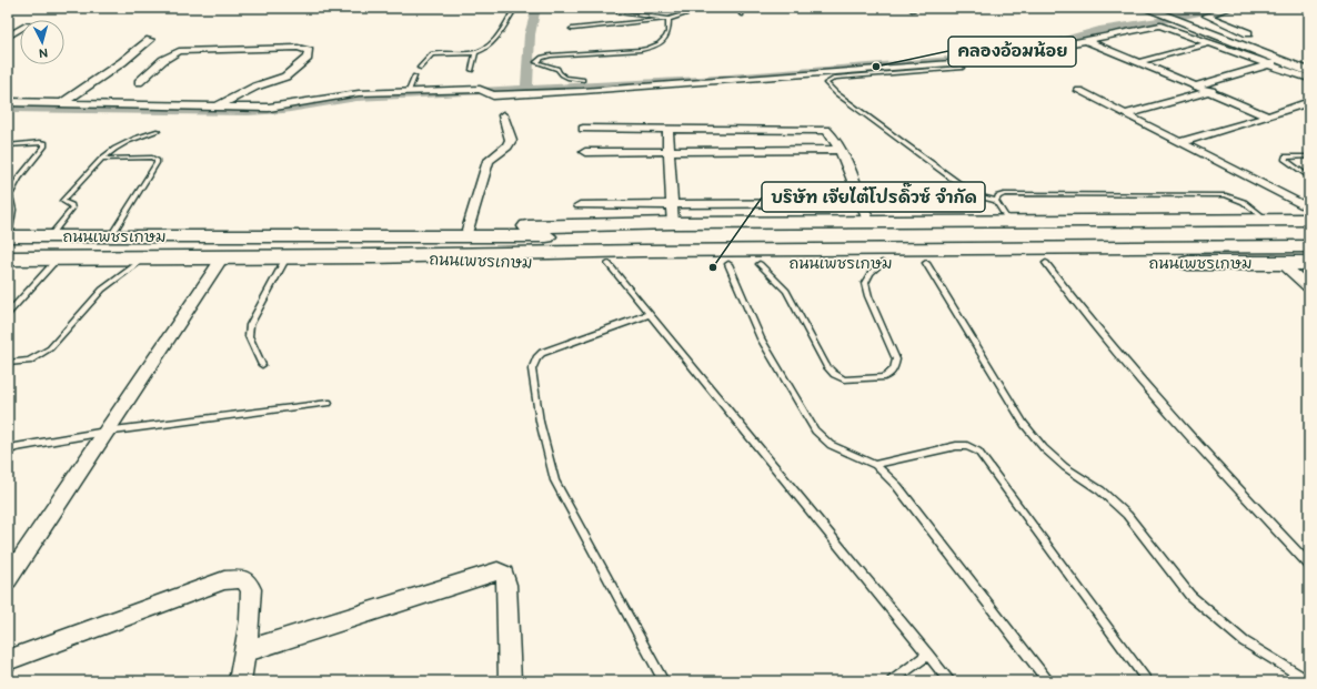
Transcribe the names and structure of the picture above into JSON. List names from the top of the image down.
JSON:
{
  "streets": {
    "main road": ["ถนนเพชรเกษม"]
  },
  "places": ["คลองอ้อมน้อย", "บริษัท เจียไต๋โปรดิ๊วซ์ จำกัด"],
  "north": "bottom"
}
